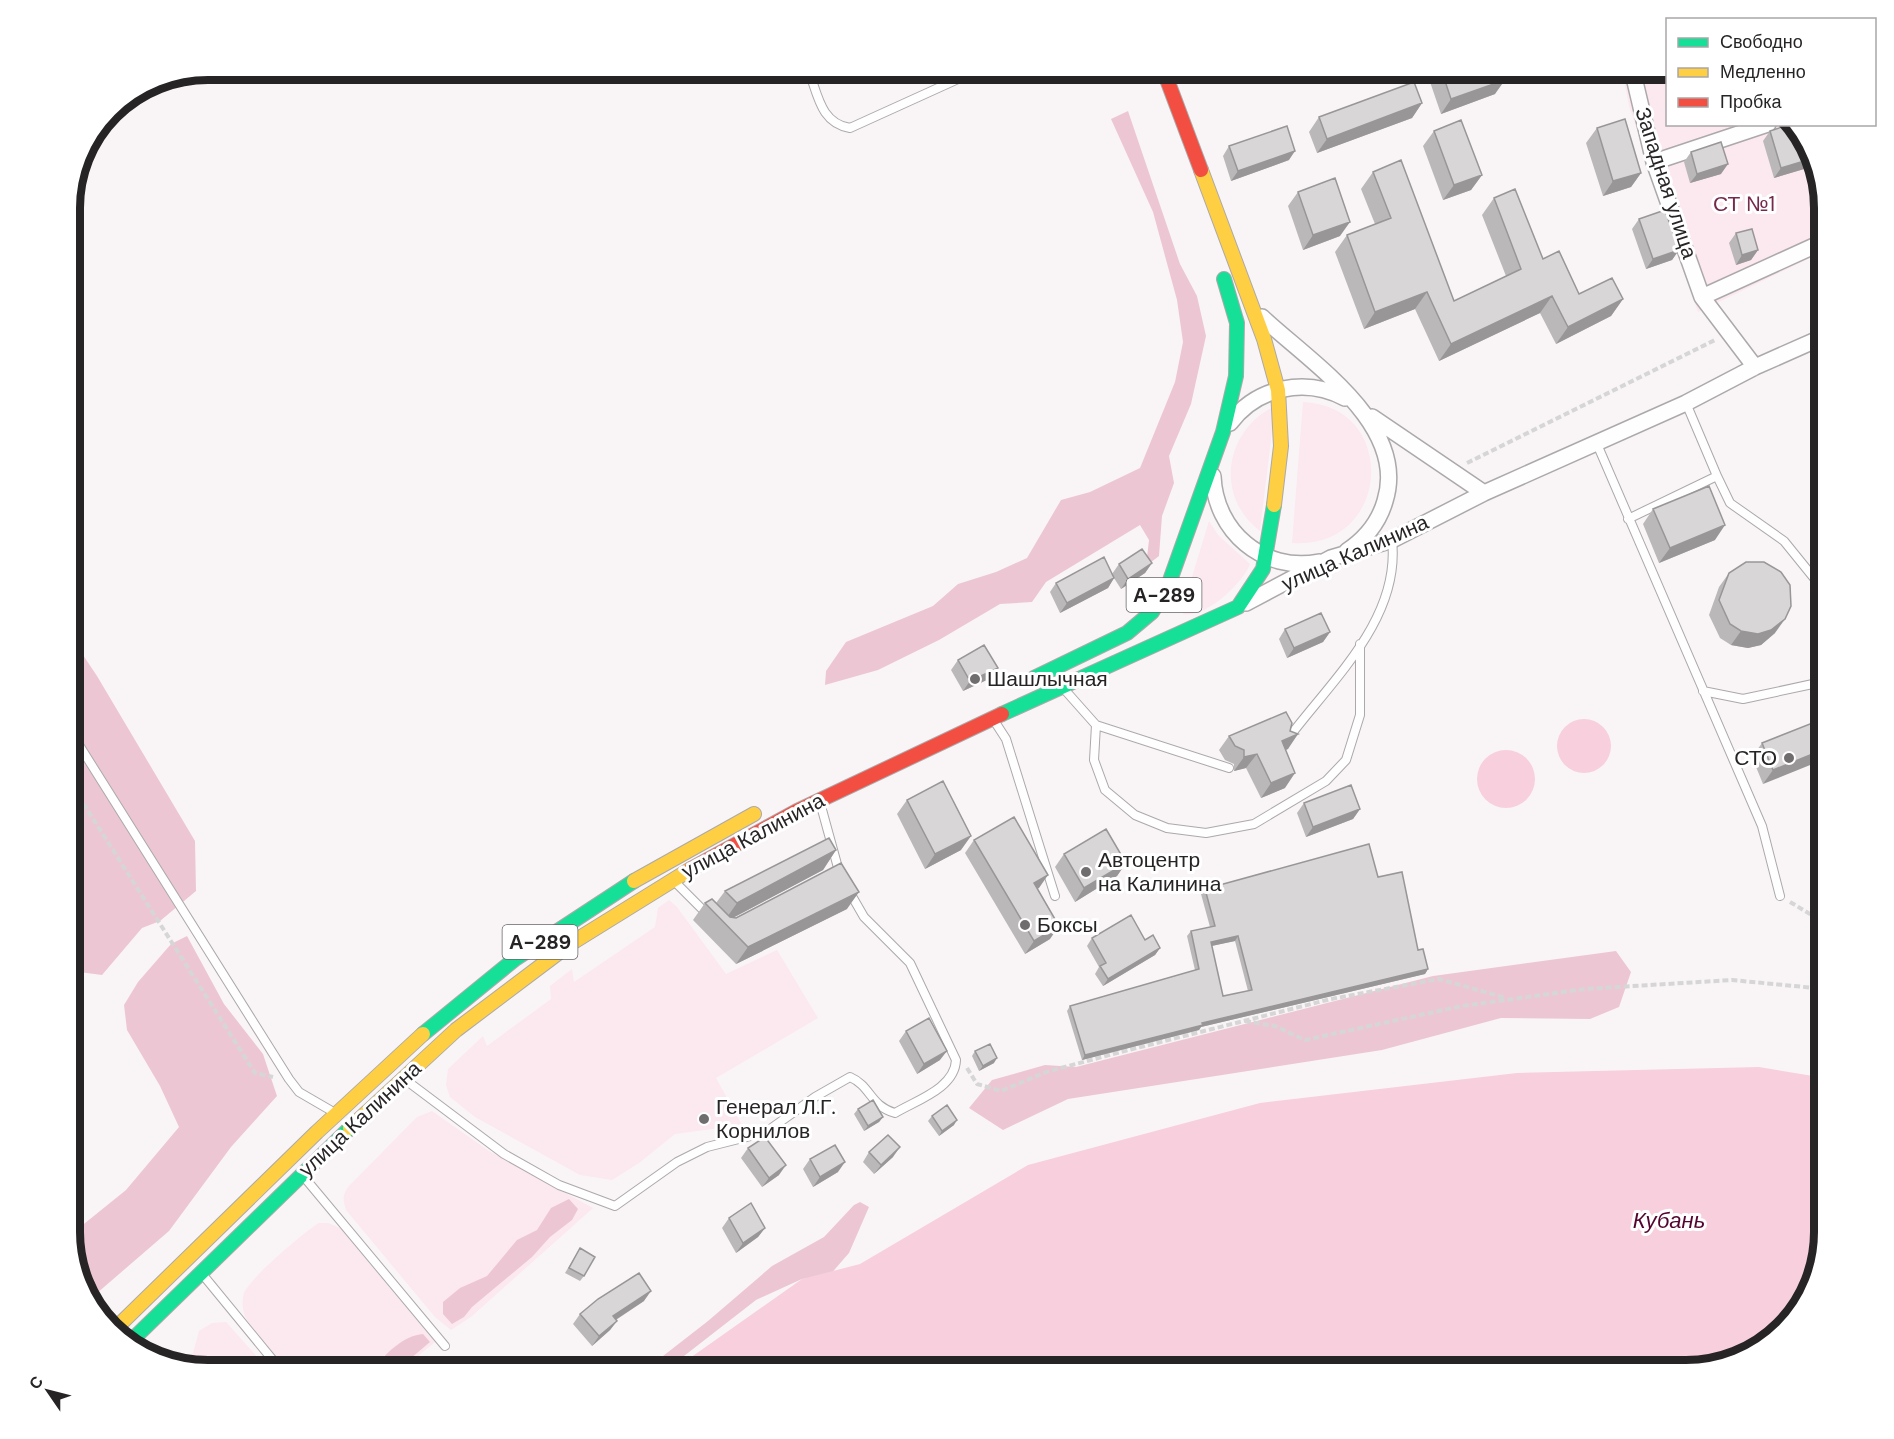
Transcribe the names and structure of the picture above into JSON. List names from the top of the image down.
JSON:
{
  "streets": {
    "highway": ["улица Калинина", "А-289"],
    "street": ["Западная улица"]
  },
  "crossings": [
    ["Западная улица", "улица Калинина"],
    ["улица Калинина", "А-289"]
  ],
  "water": ["Кубань"],
  "parks": ["СТ №1"],
  "places": [
    "Шашлычная",
    "СТО",
    "Автоцентр на Калинина",
    "Боксы",
    "Генерал Л.Г. Корнилов"
  ],
  "legend": ["Свободно", "Медленно", "Пробка"],
  "north": "top left"
}
